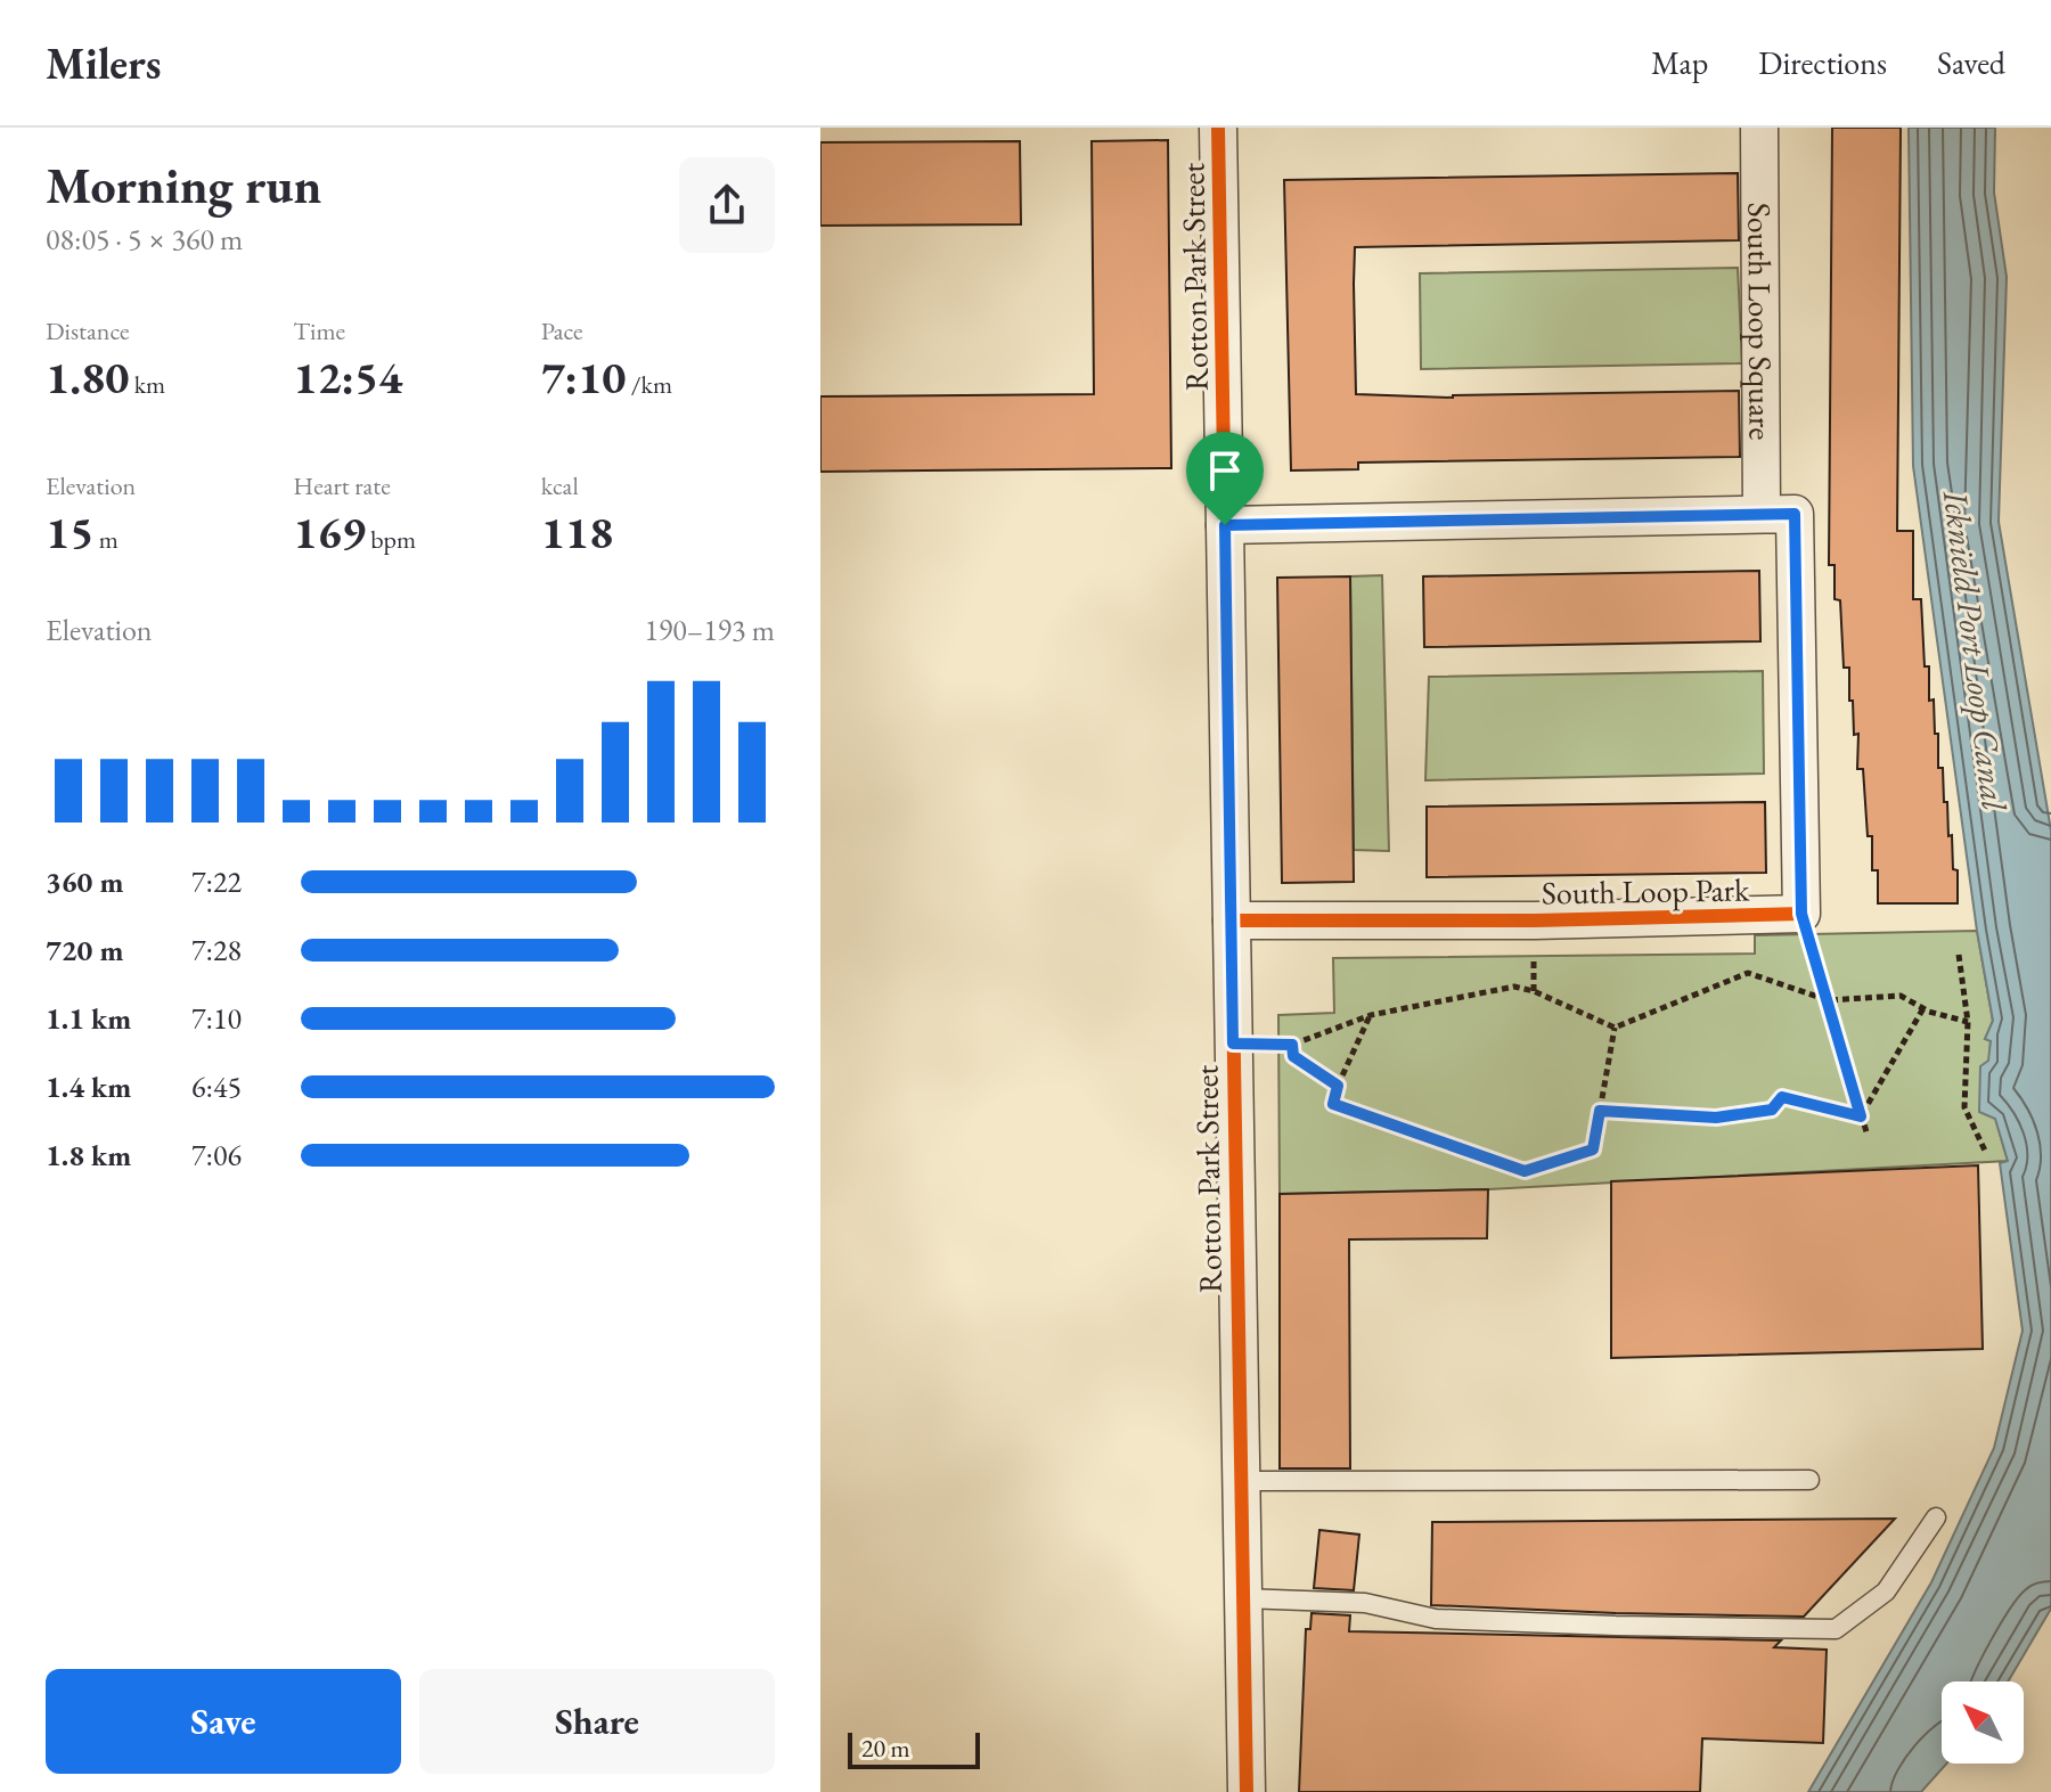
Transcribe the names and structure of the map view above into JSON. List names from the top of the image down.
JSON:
{
  "streets": {
    "street": ["Rotton Park Street", "South Loop Square", "South Loop Park"]
  },
  "crossings": [
    ["Rotton Park Street", "South Loop Park"]
  ],
  "water": ["Icknield Port Loop Canal"],
  "scale_bar": "20 m",
  "north": "top left",
  "page": {
    "header": "Milers",
    "nav": ["Map", "Directions", "Saved"],
    "heading": ["Morning run", "08:05 · 5 × 360 m"],
    "stats": [
      ["Distance", "1.80 km"],
      ["Time", "12:54"],
      ["Pace", "7:10 /km"],
      ["Elevation", "15 m"],
      ["Heart rate", "169 bpm"],
      ["kcal", "118"]
    ],
    "chart": ["Elevation", "190–193 m"],
    "list": [
      {
        "name": "360 m",
        "note": "7:22"
      },
      {
        "name": "720 m",
        "note": "7:28"
      },
      {
        "name": "1.1 km",
        "note": "7:10"
      },
      {
        "name": "1.4 km",
        "note": "6:45"
      },
      {
        "name": "1.8 km",
        "note": "7:06"
      }
    ],
    "buttons": ["Save", "Share"],
    "scale": "20 m"
  }
}
